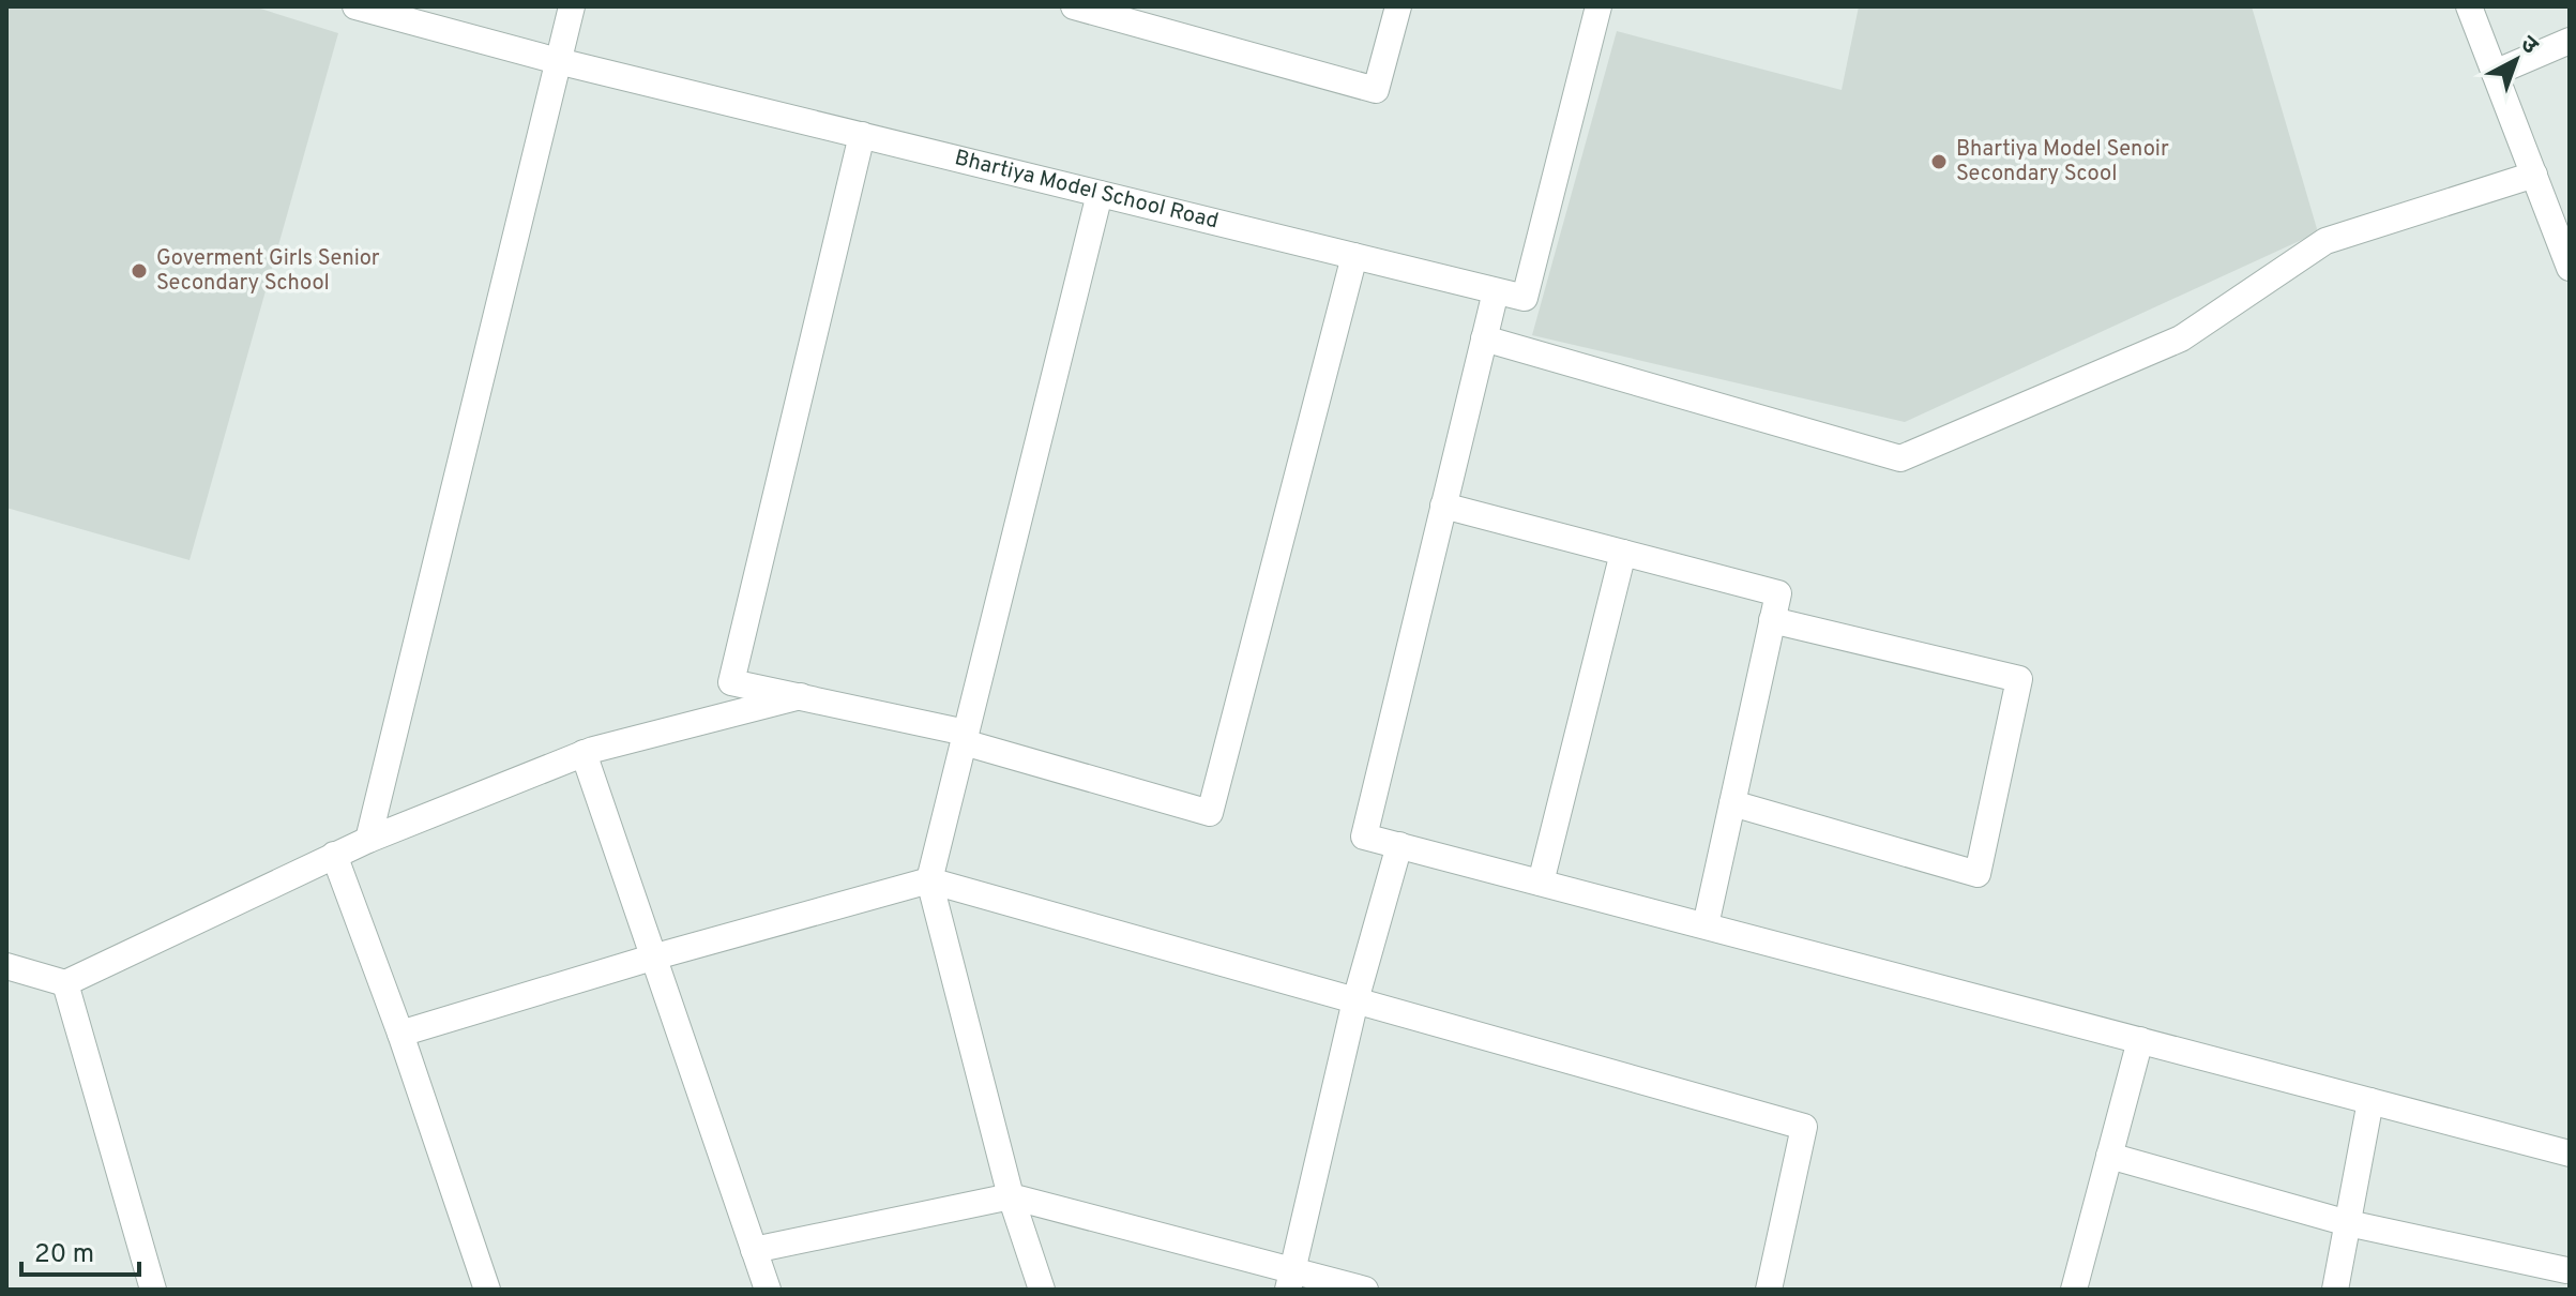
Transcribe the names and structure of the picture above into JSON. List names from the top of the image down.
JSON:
{
  "streets": {
    "street": ["Bhartiya Model School Road"]
  },
  "places": ["Bhartiya Model Senoir Secondary Scool", "Goverment Girls Senior Secondary School"],
  "scale_bar": "20 m",
  "north": "top right"
}
